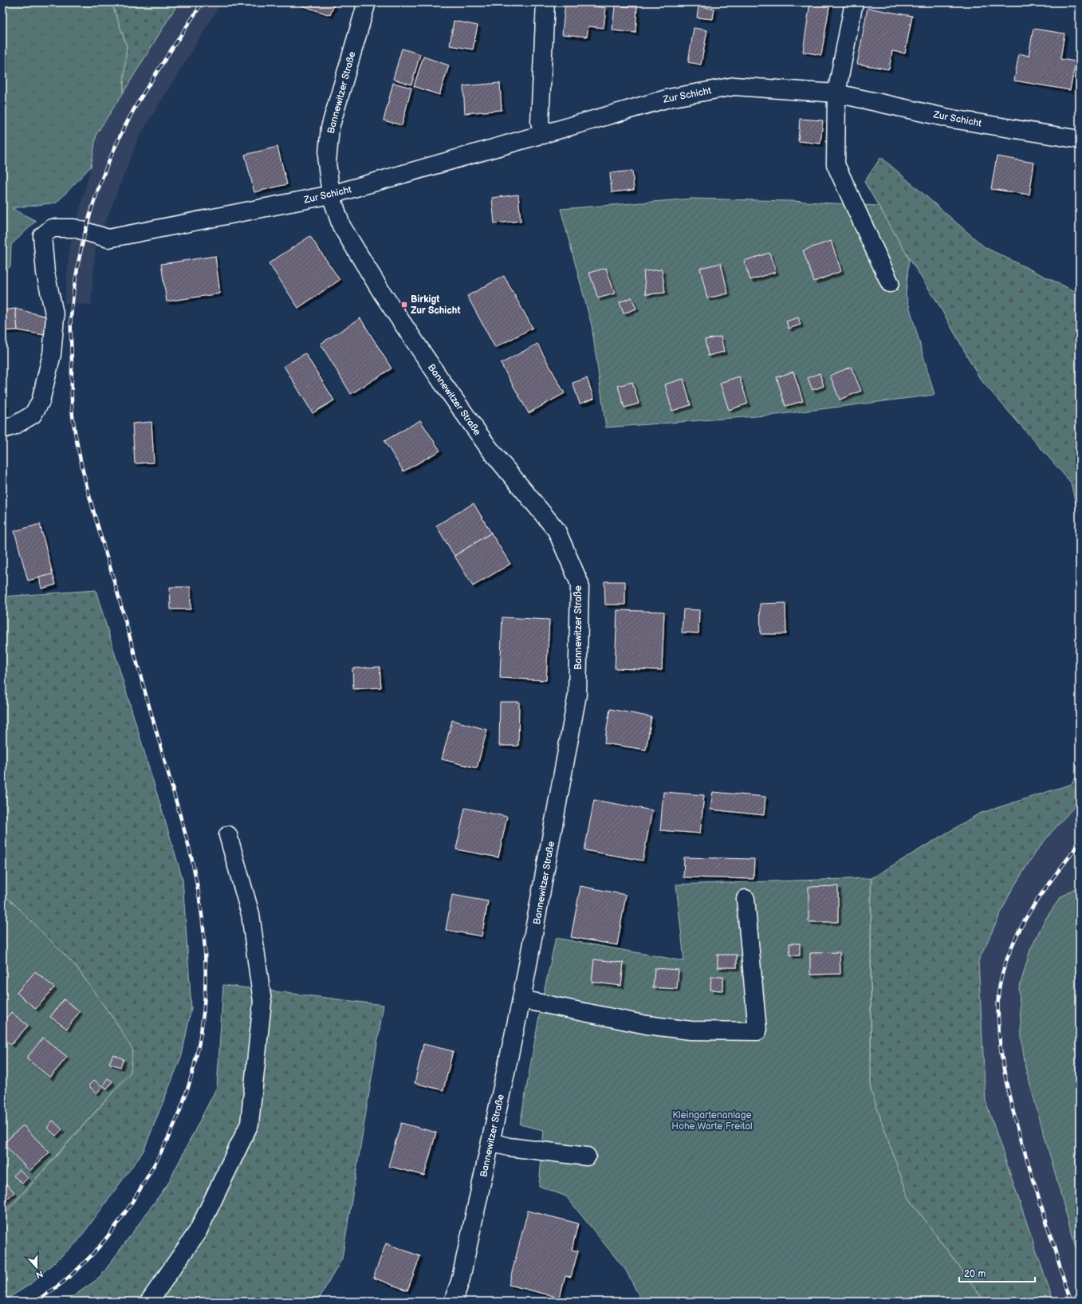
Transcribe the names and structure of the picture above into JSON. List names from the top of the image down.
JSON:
{
  "streets": {
    "street": ["Bannewitzer Straße", "Zur Schicht"]
  },
  "crossings": [
    ["Bannewitzer Straße", "Zur Schicht"]
  ],
  "parks": ["Kleingartenanlage Hohe Warte Freital"],
  "places": {
    "transit": ["Birkigt Zur Schicht"]
  },
  "scale_bar": "20 m",
  "north": "bottom"
}
